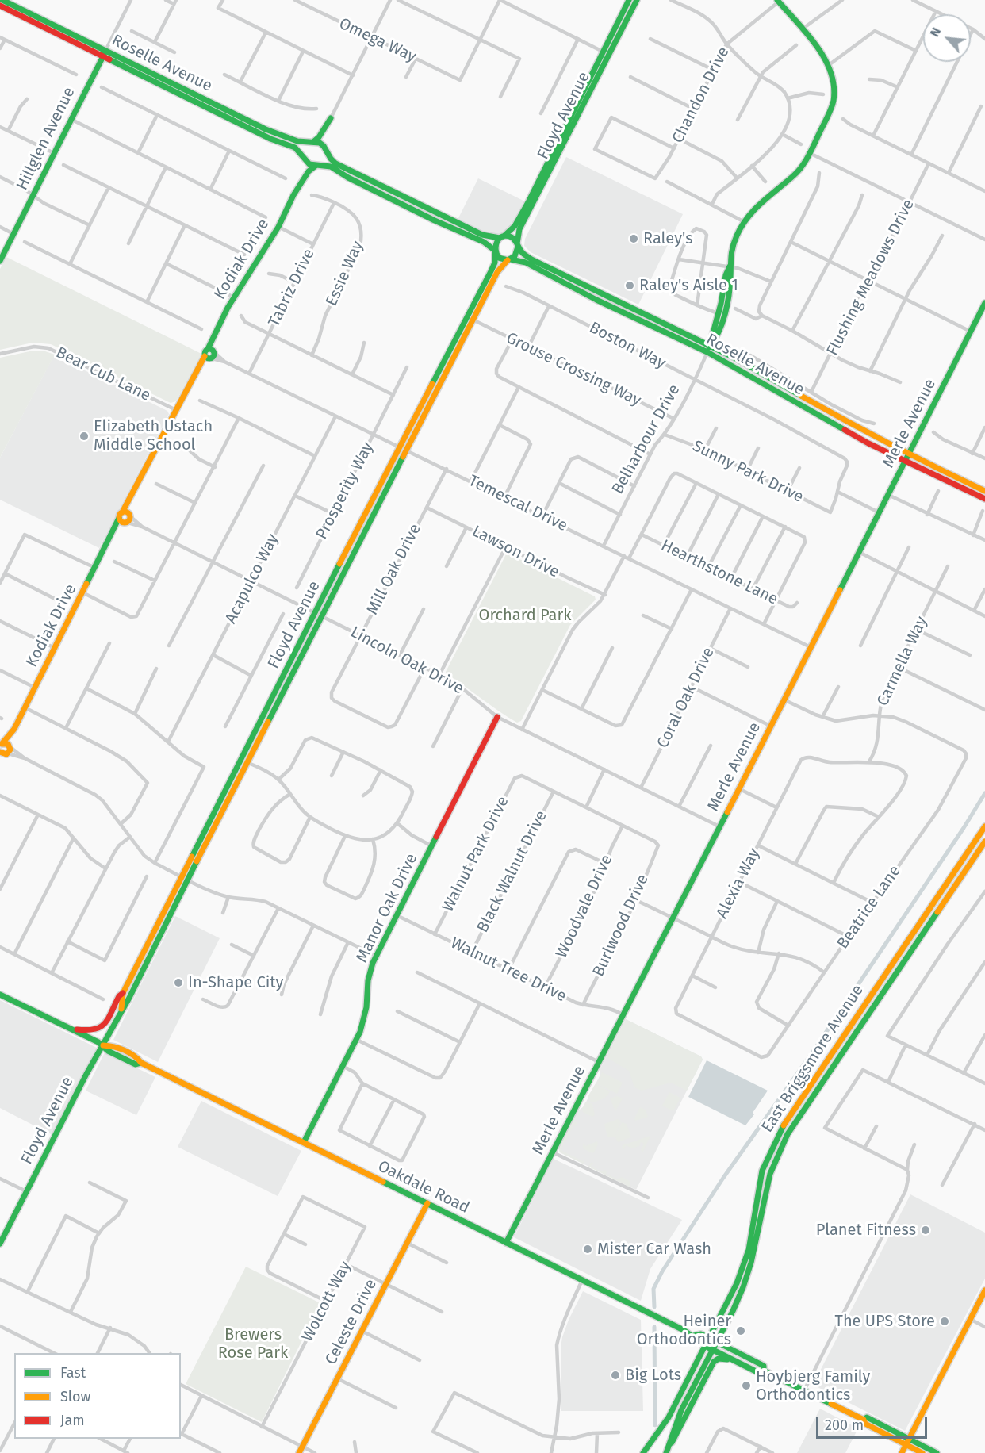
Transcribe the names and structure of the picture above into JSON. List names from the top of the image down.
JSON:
{
  "streets": {
    "street": [
      "Omega Way",
      "Roselle Avenue",
      "Chandon Drive",
      "Floyd Avenue",
      "Hillglen Avenue",
      "Kodiak Drive",
      "Essie Way",
      "Flushing Meadows Drive",
      "Tabriz Drive",
      "Boston Way",
      "Grouse Crossing Way",
      "Bear Cub Lane",
      "Merle Avenue",
      "Belharbour Drive",
      "Sunny Park Drive",
      "Prosperity Way",
      "Temescal Drive",
      "Lawson Drive",
      "Mill Oak Drive",
      "Hearthstone Lane",
      "Acapulco Way",
      "Lincoln Oak Drive",
      "Carmella Way",
      "Coral Oak Drive",
      "Walnut Park Drive",
      "Black Walnut Drive",
      "Alexia Way",
      "Woodvale Drive",
      "Beatrice Lane",
      "Manor Oak Drive",
      "Burlwood Drive",
      "Walnut Tree Drive",
      "East Briggsmore Avenue",
      "Oakdale Road",
      "Wolcott Way",
      "Celeste Drive"
    ]
  },
  "crossings": [
    ["Roselle Avenue", "Floyd Avenue"],
    ["Roselle Avenue", "Hillglen Avenue"],
    ["Roselle Avenue", "Kodiak Drive"],
    ["Roselle Avenue", "Merle Avenue"],
    ["Roselle Avenue", "Belharbour Drive"],
    ["Floyd Avenue", "Grouse Crossing Way"],
    ["Floyd Avenue", "Temescal Drive"],
    ["Floyd Avenue", "Lincoln Oak Drive"],
    ["Floyd Avenue", "Oakdale Road"],
    ["Kodiak Drive", "Bear Cub Lane"],
    ["Kodiak Drive", "Temescal Drive"],
    ["Kodiak Drive", "Lincoln Oak Drive"],
    ["Essie Way", "Tabriz Drive"],
    ["Tabriz Drive", "Temescal Drive"],
    ["Boston Way", "Belharbour Drive"],
    ["Boston Way", "Sunny Park Drive"],
    ["Grouse Crossing Way", "Belharbour Drive"],
    ["Merle Avenue", "Temescal Drive"],
    ["Merle Avenue", "Lincoln Oak Drive"],
    ["Merle Avenue", "Walnut Tree Drive"],
    ["Merle Avenue", "Oakdale Road"],
    ["Belharbour Drive", "Sunny Park Drive"],
    ["Belharbour Drive", "Temescal Drive"],
    ["Prosperity Way", "Temescal Drive"],
    ["Temescal Drive", "Mill Oak Drive"],
    ["Temescal Drive", "Acapulco Way"],
    ["Temescal Drive", "Coral Oak Drive"],
    ["Lawson Drive", "Mill Oak Drive"],
    ["Mill Oak Drive", "Lincoln Oak Drive"],
    ["Acapulco Way", "Lincoln Oak Drive"],
    ["Lincoln Oak Drive", "Coral Oak Drive"],
    ["Lincoln Oak Drive", "Manor Oak Drive"],
    ["Carmella Way", "Alexia Way"],
    ["Carmella Way", "Beatrice Lane"],
    ["Walnut Park Drive", "Black Walnut Drive"],
    ["Walnut Park Drive", "Walnut Tree Drive"],
    ["Black Walnut Drive", "Walnut Tree Drive"],
    ["Alexia Way", "Beatrice Lane"],
    ["Woodvale Drive", "Burlwood Drive"],
    ["Woodvale Drive", "Walnut Tree Drive"],
    ["Manor Oak Drive", "Walnut Tree Drive"],
    ["Manor Oak Drive", "Oakdale Road"],
    ["Burlwood Drive", "Walnut Tree Drive"],
    ["East Briggsmore Avenue", "Oakdale Road"],
    ["Oakdale Road", "Celeste Drive"]
  ],
  "parks": ["Orchard Park", "Brewers Rose Park"],
  "places": [
    "Raley's",
    "Raley's Aisle 1",
    "Elizabeth Ustach Middle School",
    "In-Shape City",
    "Planet Fitness",
    "Mister Car Wash",
    "The UPS Store",
    "Heiner Orthodontics",
    "Big Lots",
    "Hoybjerg Family Orthodontics"
  ],
  "legend": ["Fast", "Slow", "Jam"],
  "scale_bar": "200 m",
  "north": "top left"
}
